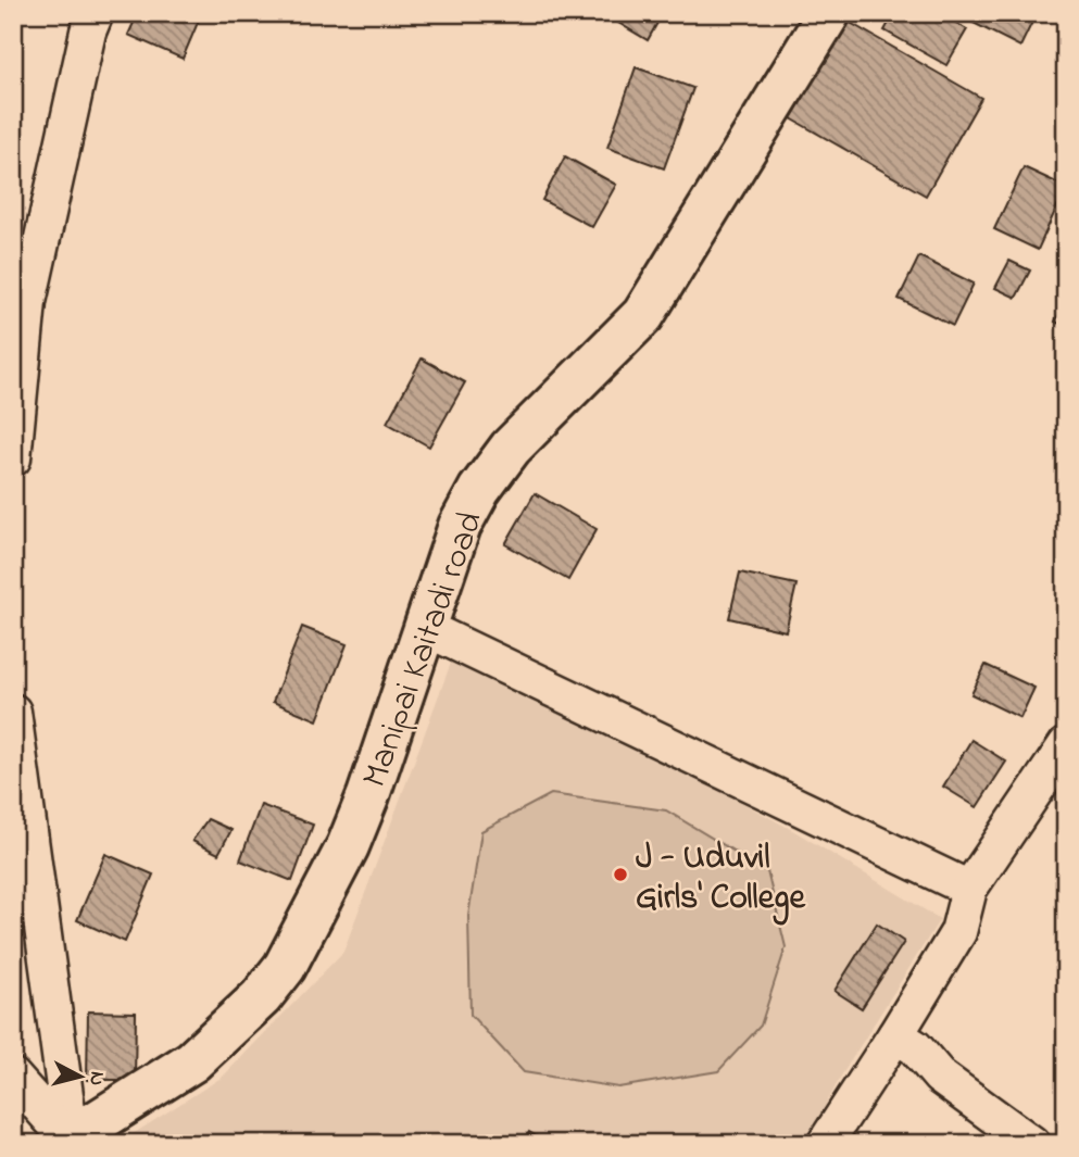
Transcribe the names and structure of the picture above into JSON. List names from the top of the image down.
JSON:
{
  "streets": {
    "main road": ["Manipai Kaitadi road"]
  },
  "places": ["J - Uduvil Girls' College"],
  "north": "right"
}
